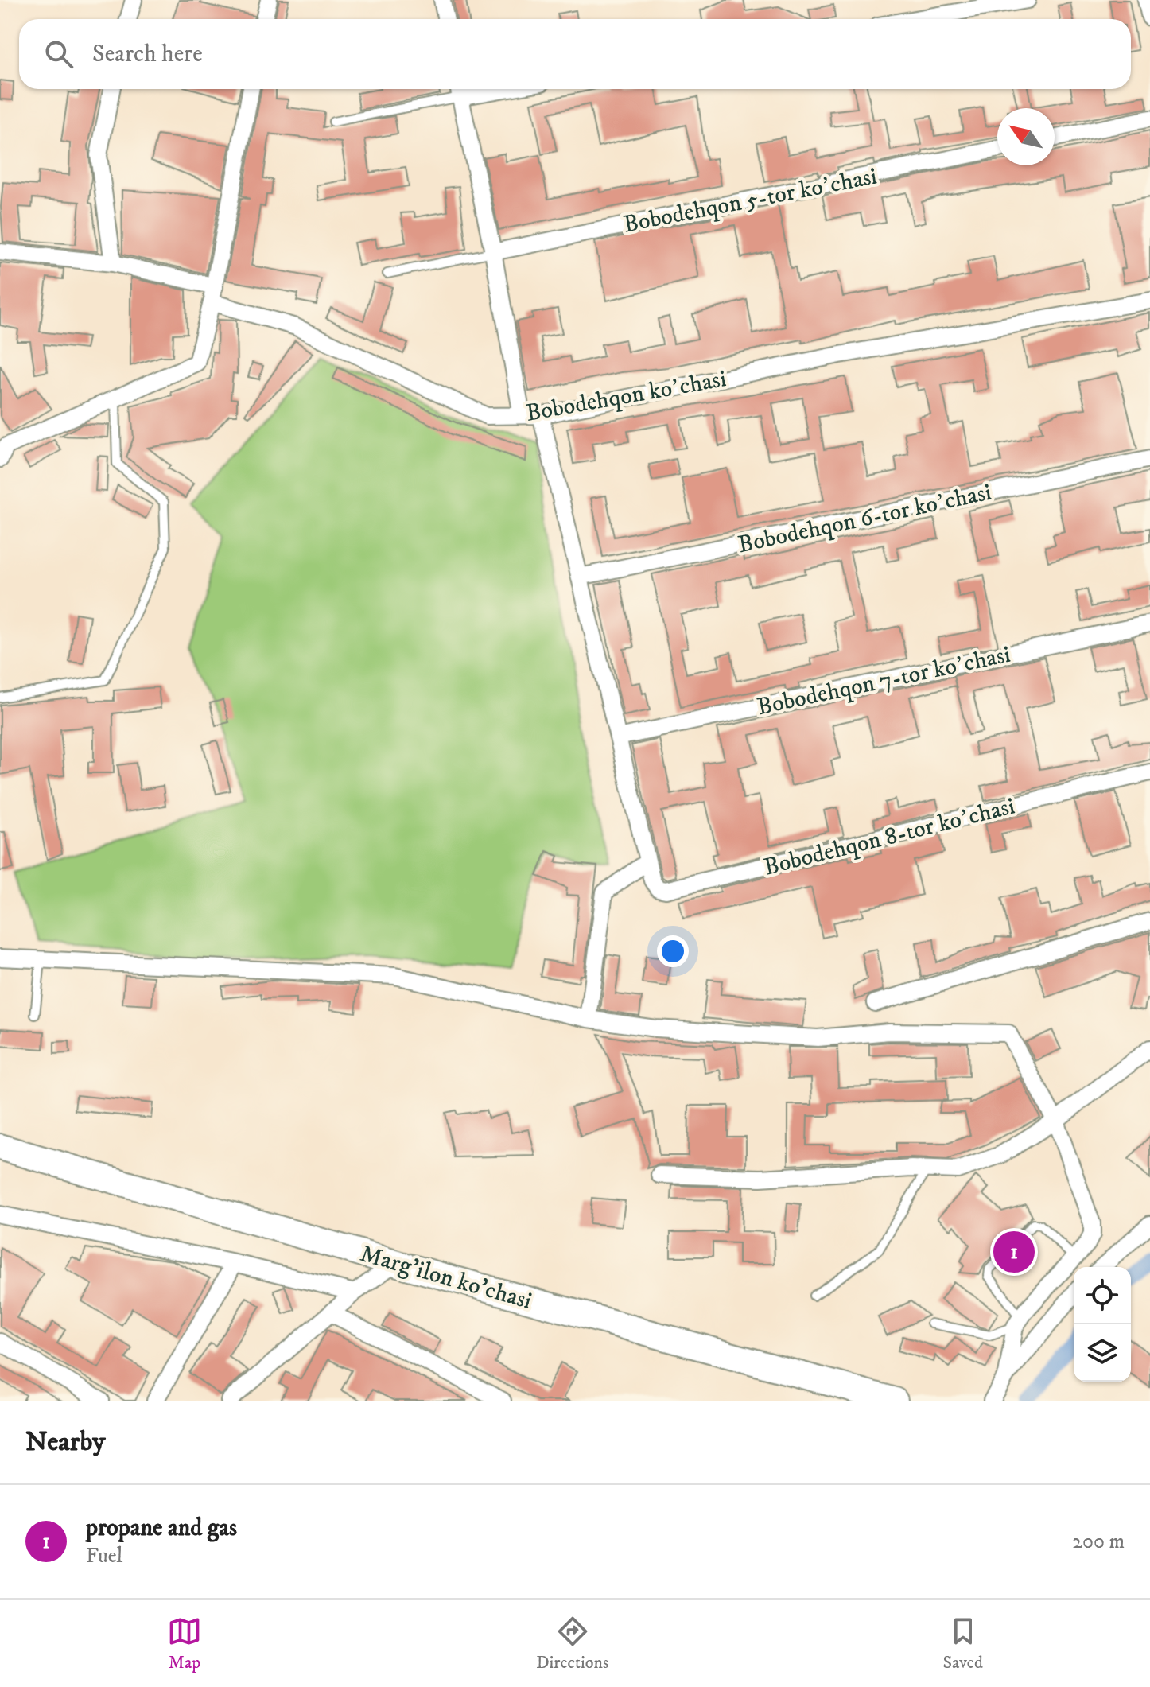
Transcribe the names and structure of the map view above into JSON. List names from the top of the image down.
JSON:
{
  "streets": {
    "main road": ["Marg'ilon ko'chasi"],
    "street": [
      "Bobodehqon 5-tor koʼchasi",
      "Bobodehqon koʼchasi",
      "Bobodehqon 6-tor koʼchasi",
      "Bobodehqon 7-tor koʼchasi",
      "Bobodehqon 8-tor koʼchasi"
    ]
  },
  "crossings": [
    ["Bobodehqon koʼchasi", "Bobodehqon 8-tor koʼchasi"],
    ["Bobodehqon 6-tor koʼchasi", "Bobodehqon 8-tor koʼchasi"],
    ["Bobodehqon 7-tor koʼchasi", "Bobodehqon 8-tor koʼchasi"]
  ],
  "north": "top left",
  "page": {
    "search": "Search here",
    "pins": "1",
    "heading": "Nearby",
    "list": [
      {
        "mark": "1",
        "name": "propane and gas",
        "note": "Fuel",
        "value": "200 m"
      }
    ],
    "nav": ["Map", "Directions", "Saved"]
  }
}
